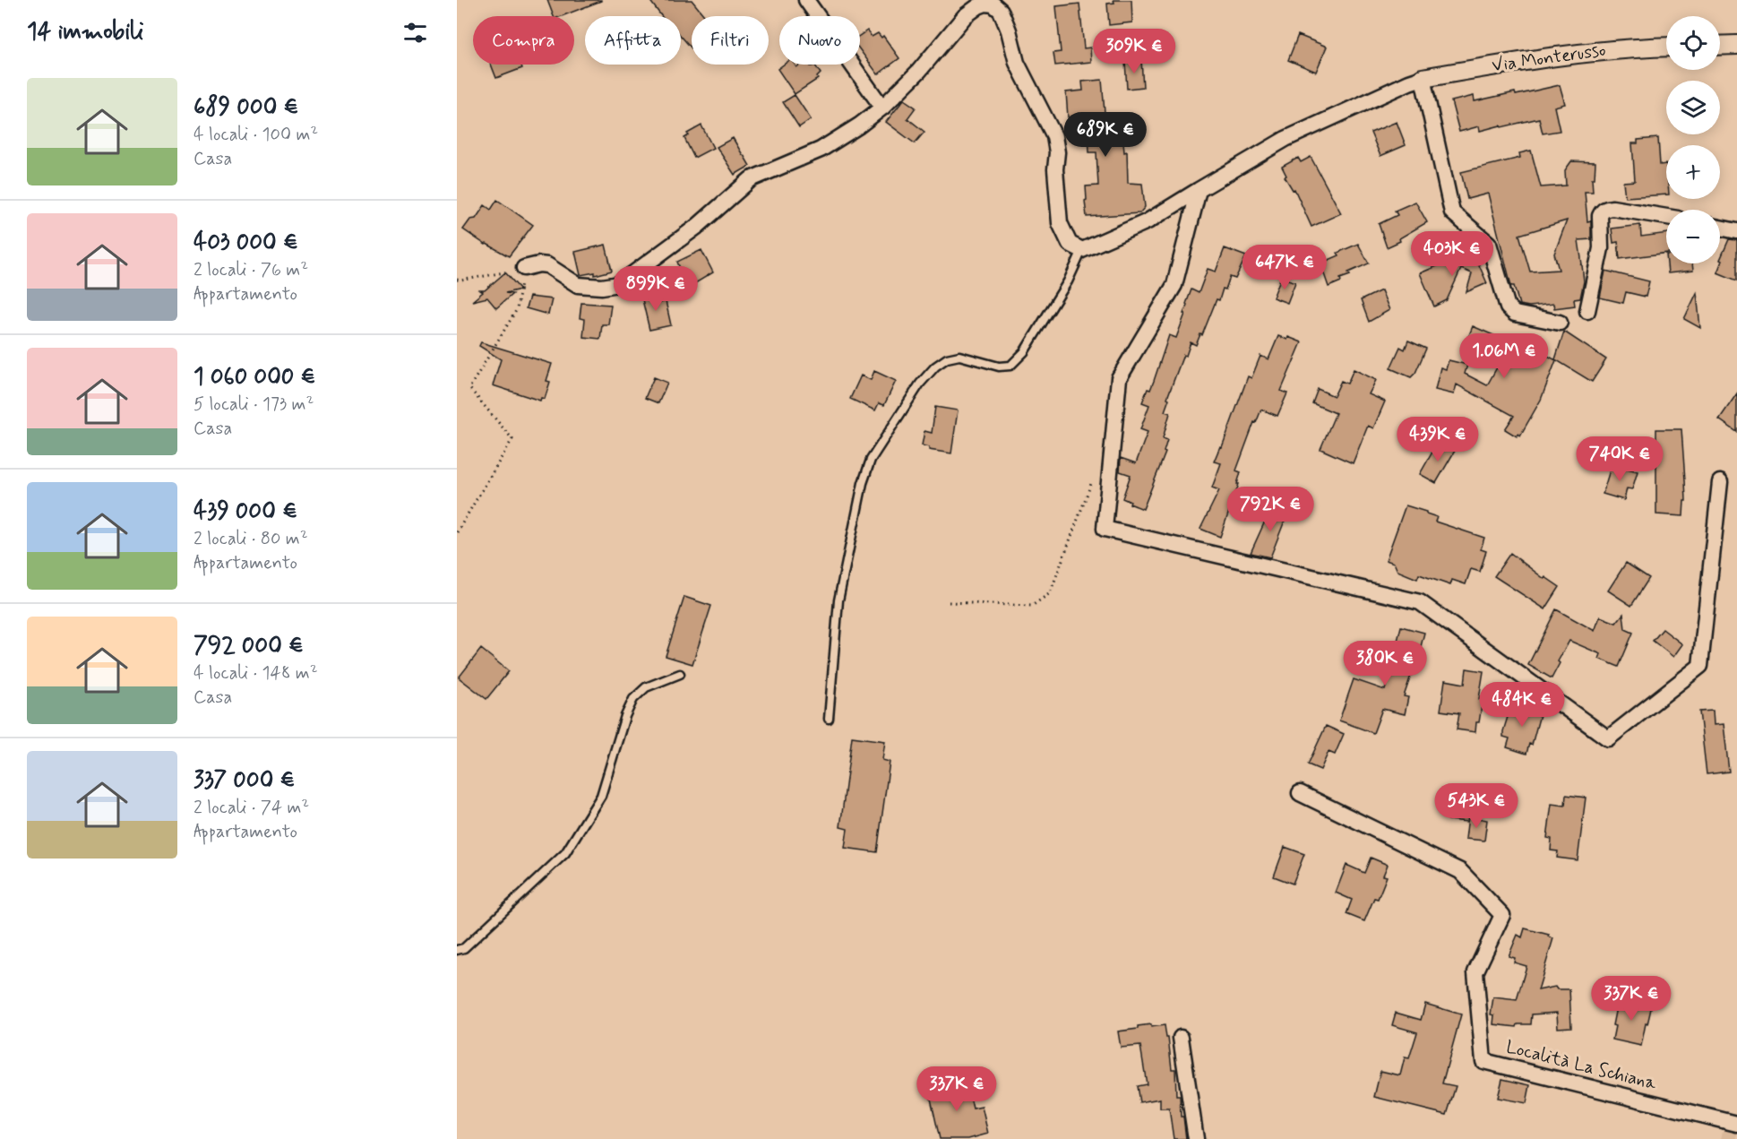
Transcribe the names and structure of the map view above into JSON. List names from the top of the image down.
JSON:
{
  "streets": {
    "street": ["Via Monterusso", "Località La Schiana"]
  },
  "page": {
    "heading": "14 immobili",
    "map_buttons": ["+", "−"],
    "chip": [
      "Compra",
      "Affitta",
      "Filtri",
      "Nuovo"
    ],
    "price": [
      "309K €",
      "689K €",
      "403K €",
      "647K €",
      "899K €",
      "1.06M €",
      "439K €",
      "740K €",
      "792K €",
      "380K €",
      "484K €",
      "543K €",
      "337K €",
      "337K €"
    ],
    "list": [
      {
        "name": "689 000 €",
        "note": "4 locali · 100 m² · Casa"
      },
      {
        "name": "403 000 €",
        "note": "2 locali · 76 m² · Appartamento"
      },
      {
        "name": "1 060 000 €",
        "note": "5 locali · 173 m² · Casa"
      },
      {
        "name": "439 000 €",
        "note": "2 locali · 80 m² · Appartamento"
      },
      {
        "name": "792 000 €",
        "note": "4 locali · 148 m² · Casa"
      },
      {
        "name": "337 000 €",
        "note": "2 locali · 74 m² · Appartamento"
      }
    ]
  }
}
